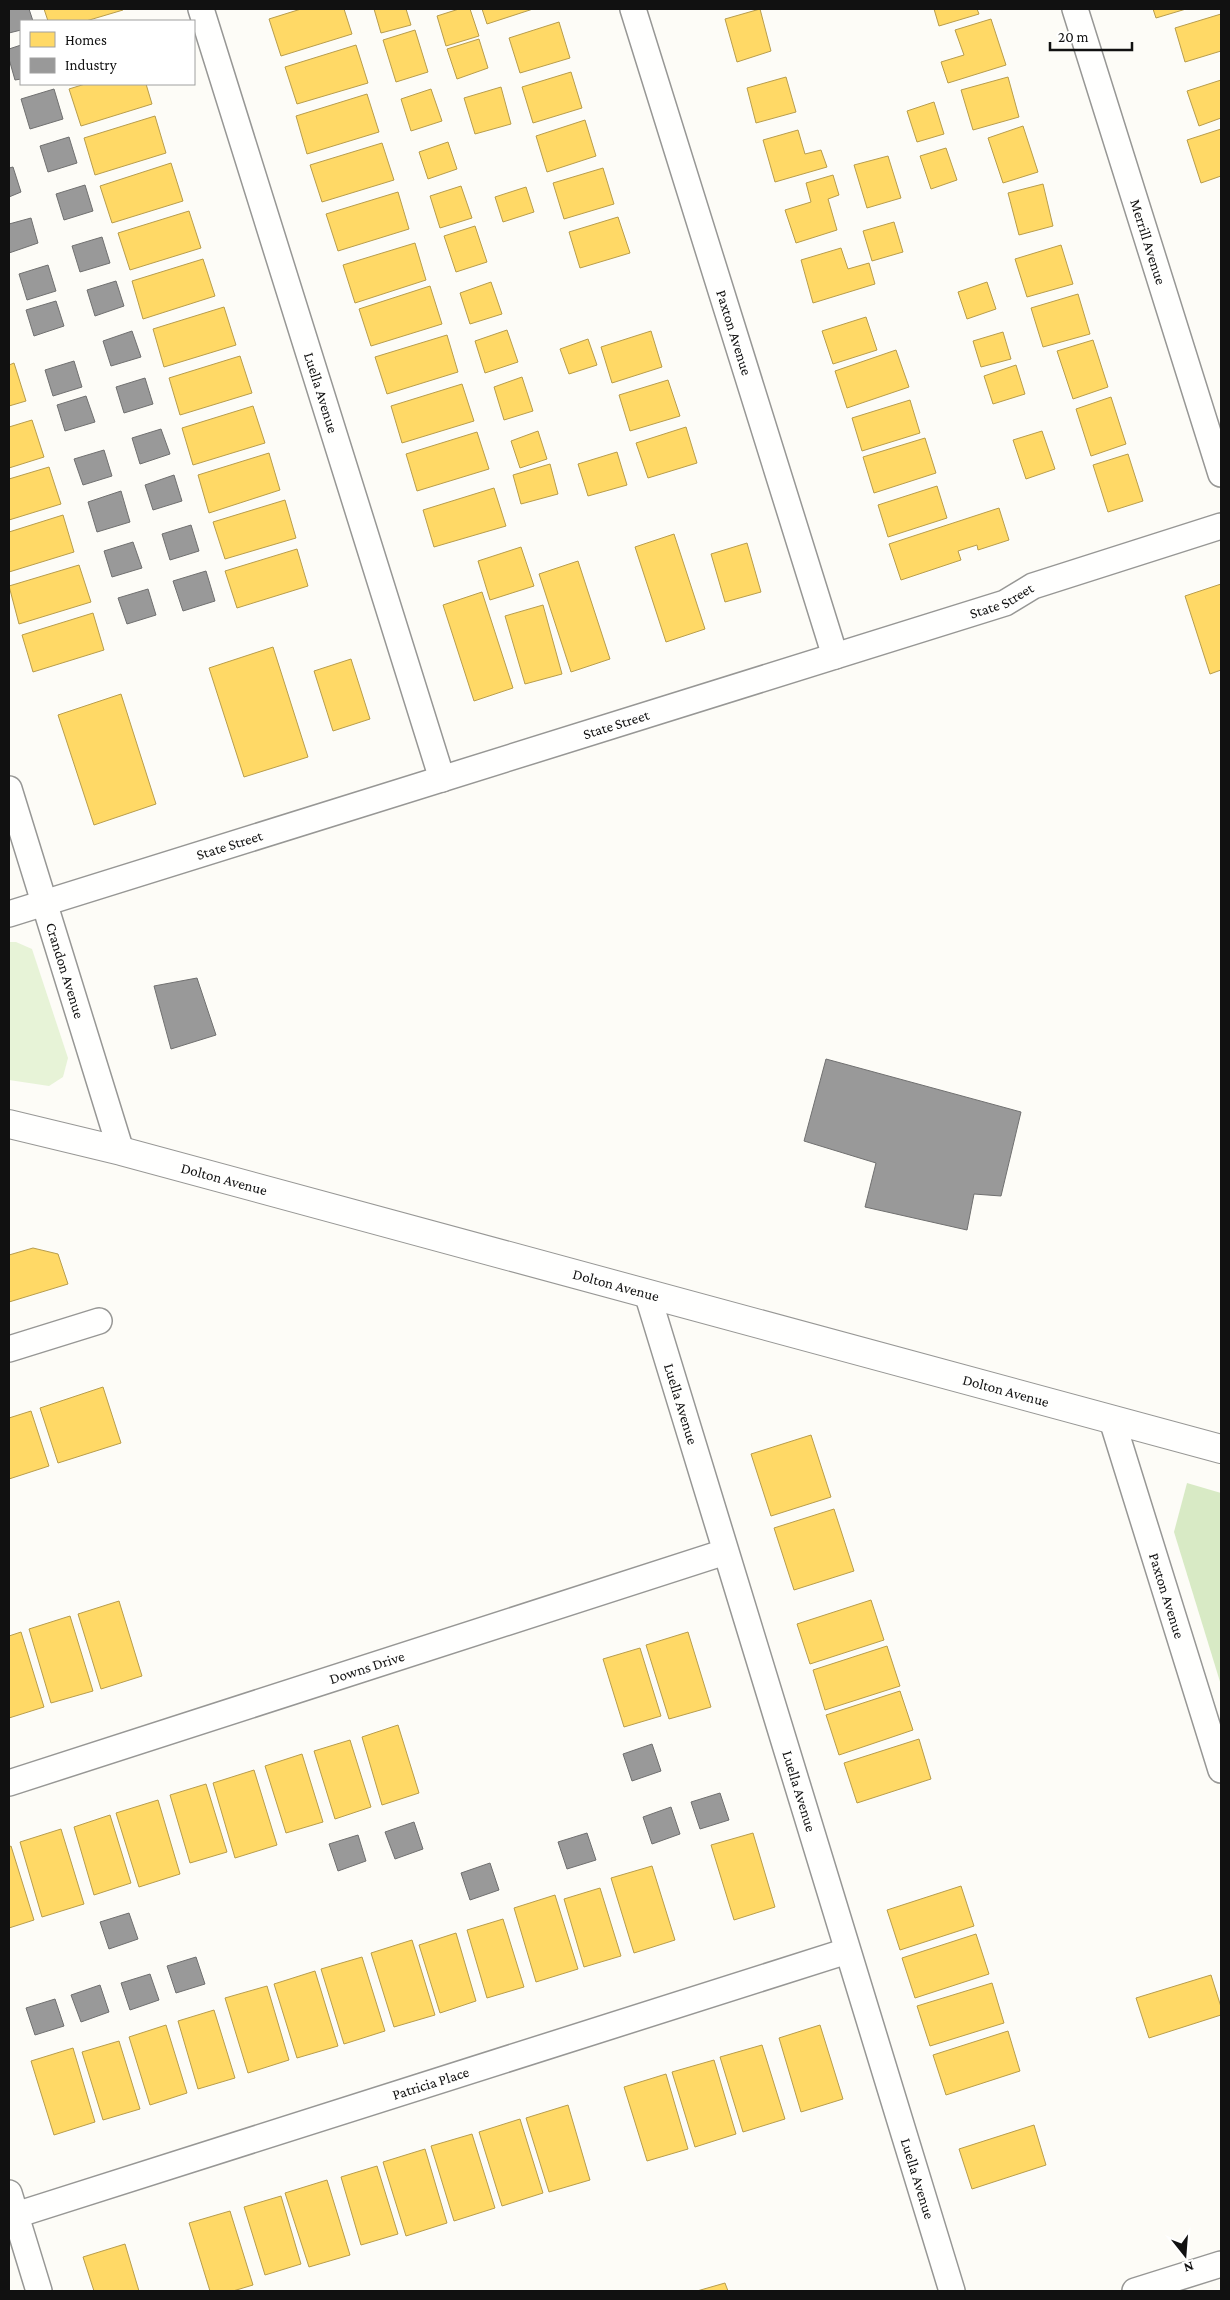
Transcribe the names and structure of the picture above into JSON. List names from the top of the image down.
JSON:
{
  "streets": {
    "street": [
      "Merrill Avenue",
      "Paxton Avenue",
      "Luella Avenue",
      "State Street",
      "Crandon Avenue",
      "Dolton Avenue",
      "Downs Drive",
      "Patricia Place"
    ]
  },
  "crossings": [
    ["Paxton Avenue", "State Street"],
    ["Paxton Avenue", "Dolton Avenue"],
    ["Luella Avenue", "State Street"],
    ["Luella Avenue", "Dolton Avenue"],
    ["Luella Avenue", "Downs Drive"],
    ["Luella Avenue", "Patricia Place"],
    ["State Street", "Crandon Avenue"],
    ["Crandon Avenue", "Dolton Avenue"]
  ],
  "legend": ["Homes", "Industry"],
  "scale_bar": "20 m",
  "north": "bottom"
}
